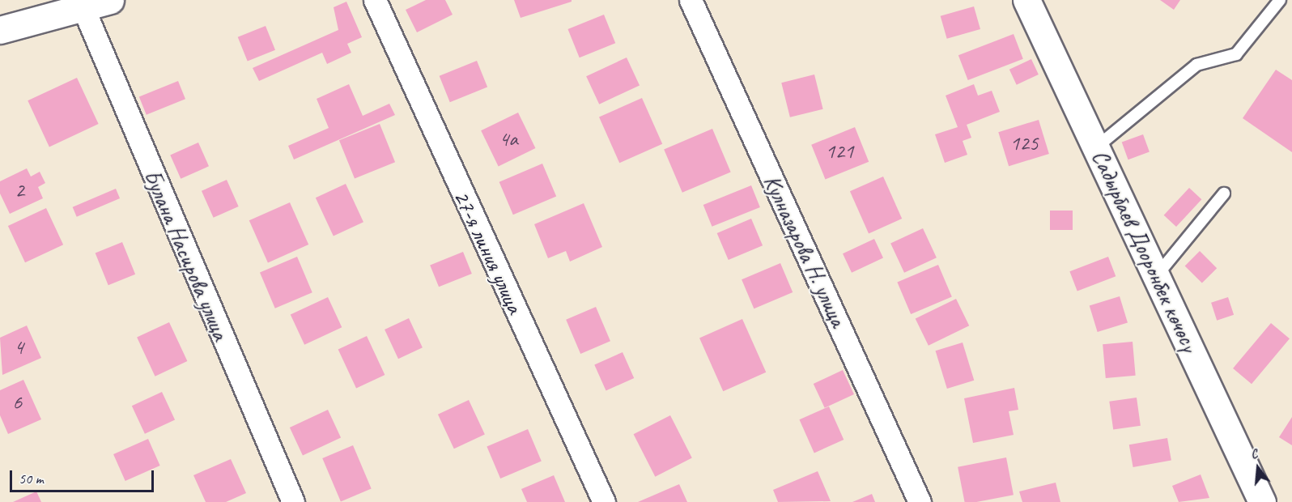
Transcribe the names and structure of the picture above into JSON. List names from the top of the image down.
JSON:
{
  "streets": {
    "main road": ["Садырбаев Дооронбек көчөсү"],
    "street": ["Кулназарова Н. улица", "27-я линия улица", "Булана Насирова улица"]
  },
  "house_numbers": [
    "4а",
    "125",
    "121",
    "2",
    "4",
    "6"
  ],
  "scale_bar": "50 m",
  "north": "top"
}
